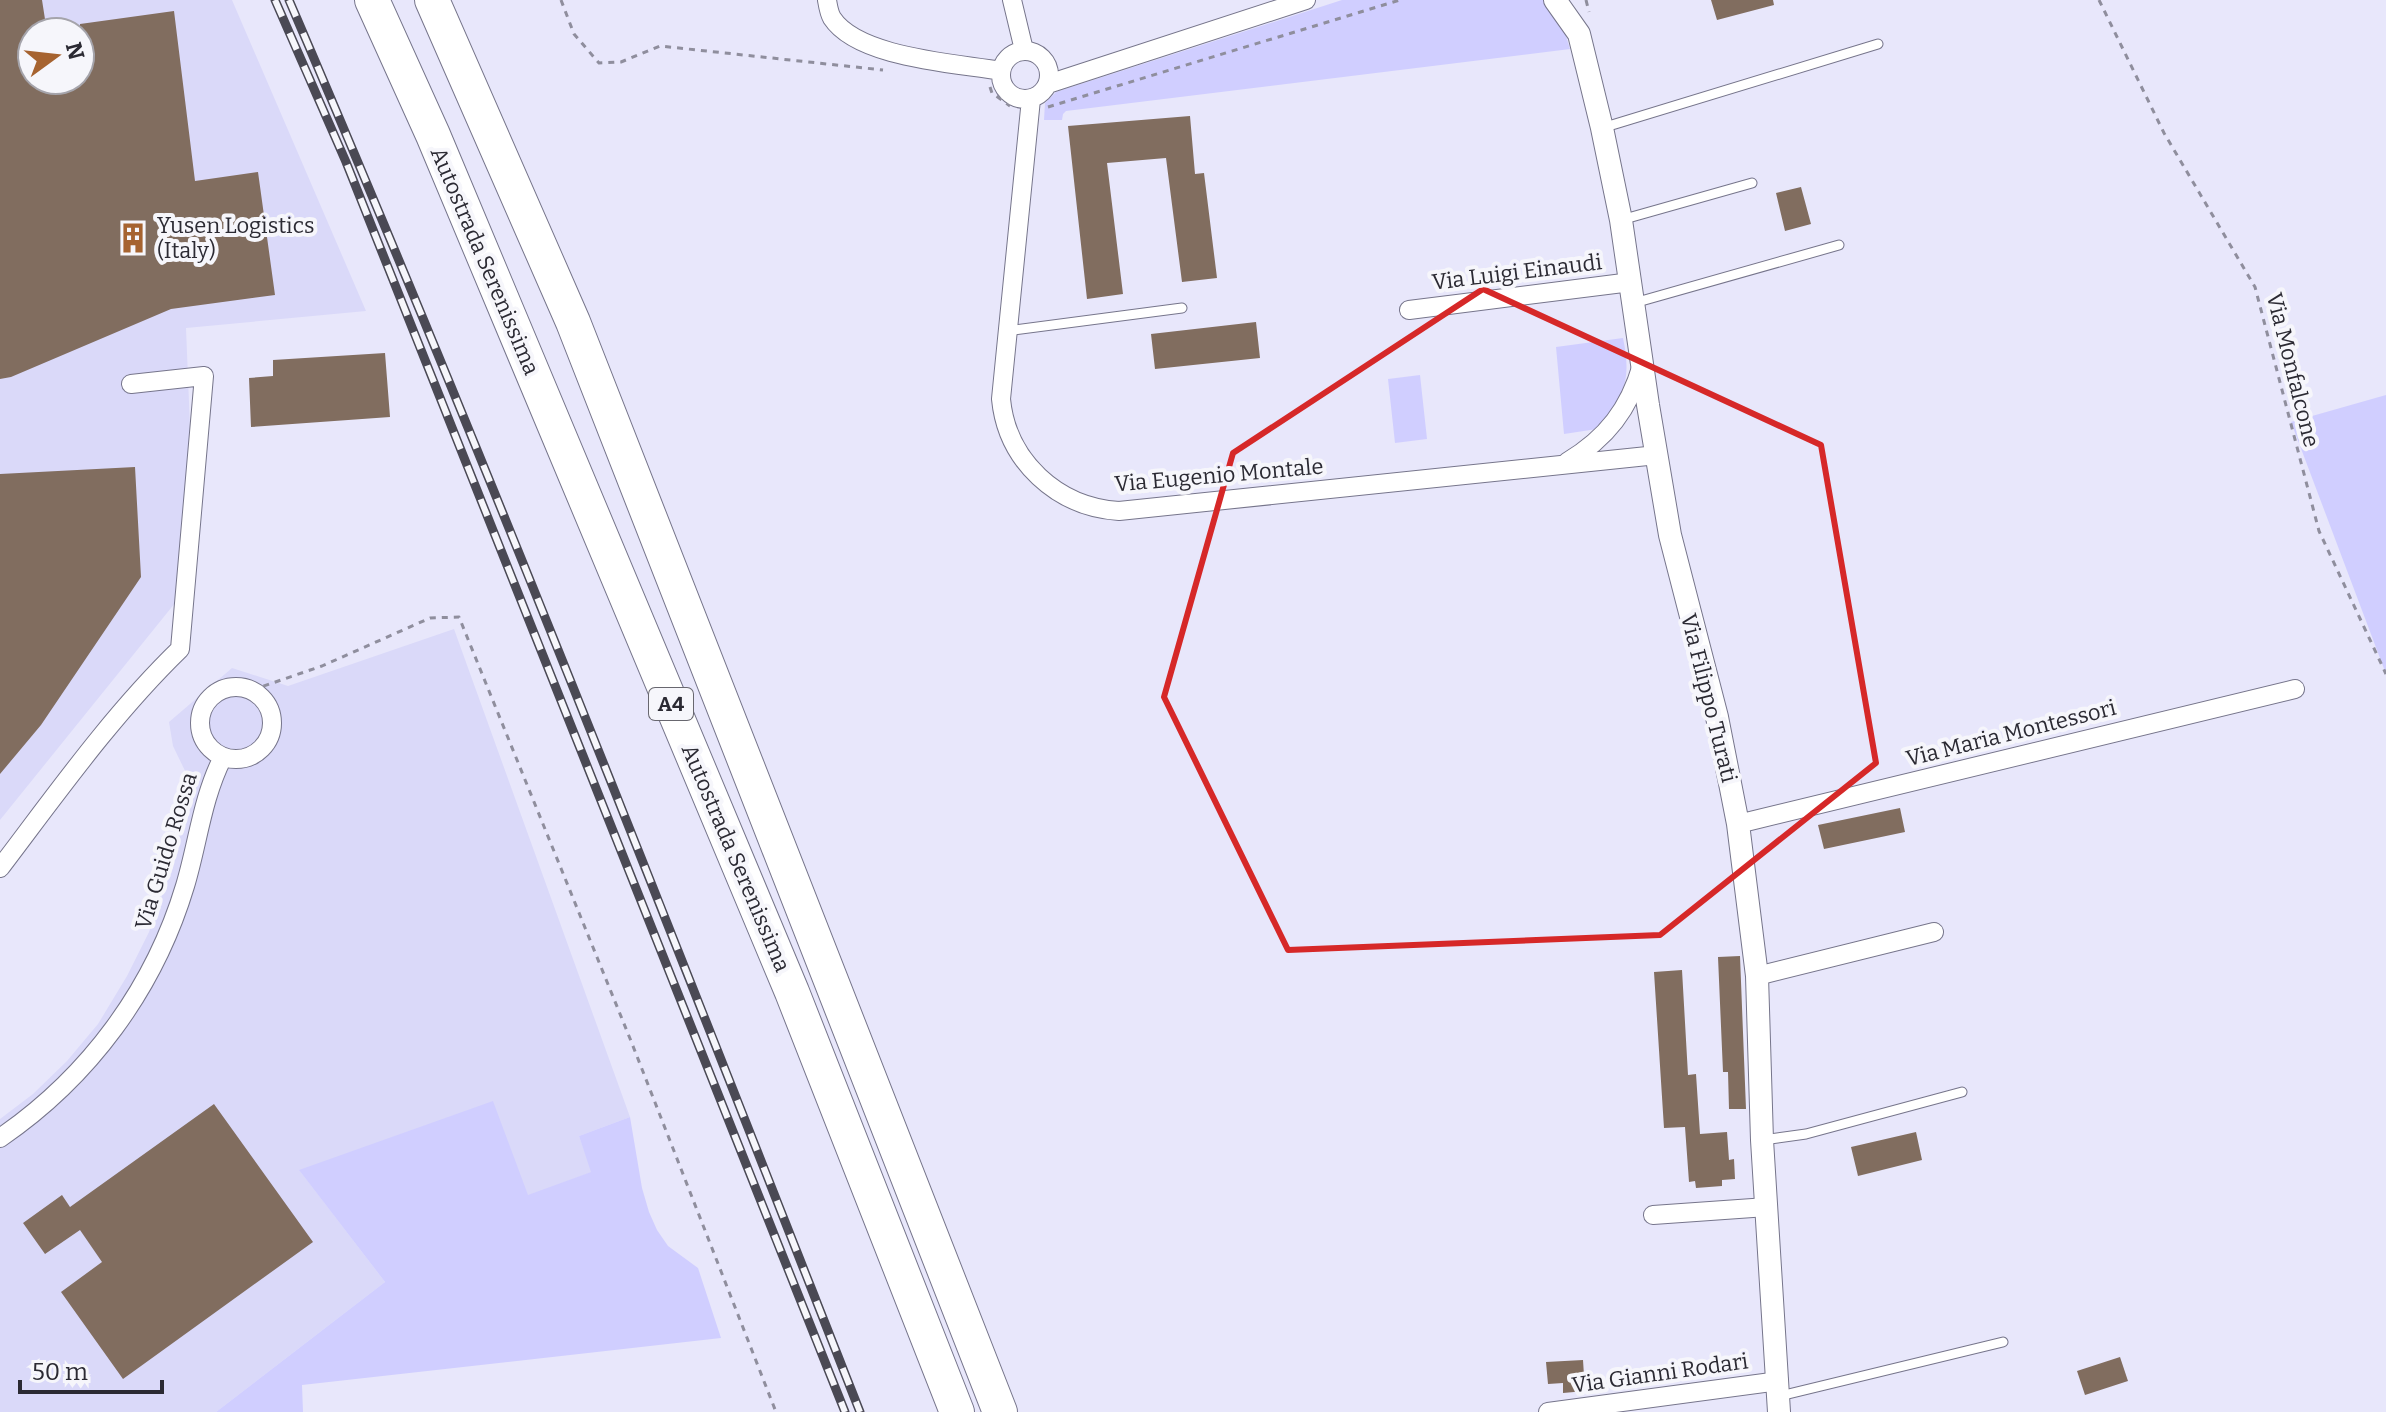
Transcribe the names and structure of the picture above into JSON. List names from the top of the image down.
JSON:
{
  "streets": {
    "highway": ["Autostrada Serenissima", "A4"],
    "street": [
      "Via Luigi Einaudi",
      "Via Eugenio Montale",
      "Via Filippo Turati",
      "Via Maria Montessori",
      "Via Guido Rossa",
      "Via Gianni Rodari"
    ],
    "path": ["Via Monfalcone"]
  },
  "crossings": [
    ["Via Luigi Einaudi", "Via Filippo Turati"],
    ["Via Eugenio Montale", "Via Filippo Turati"],
    ["Via Filippo Turati", "Via Maria Montessori"],
    ["Via Filippo Turati", "Via Gianni Rodari"]
  ],
  "places": {
    "building": ["Yusen Logistics (Italy)"]
  },
  "scale_bar": "50 m",
  "north": "right"
}
